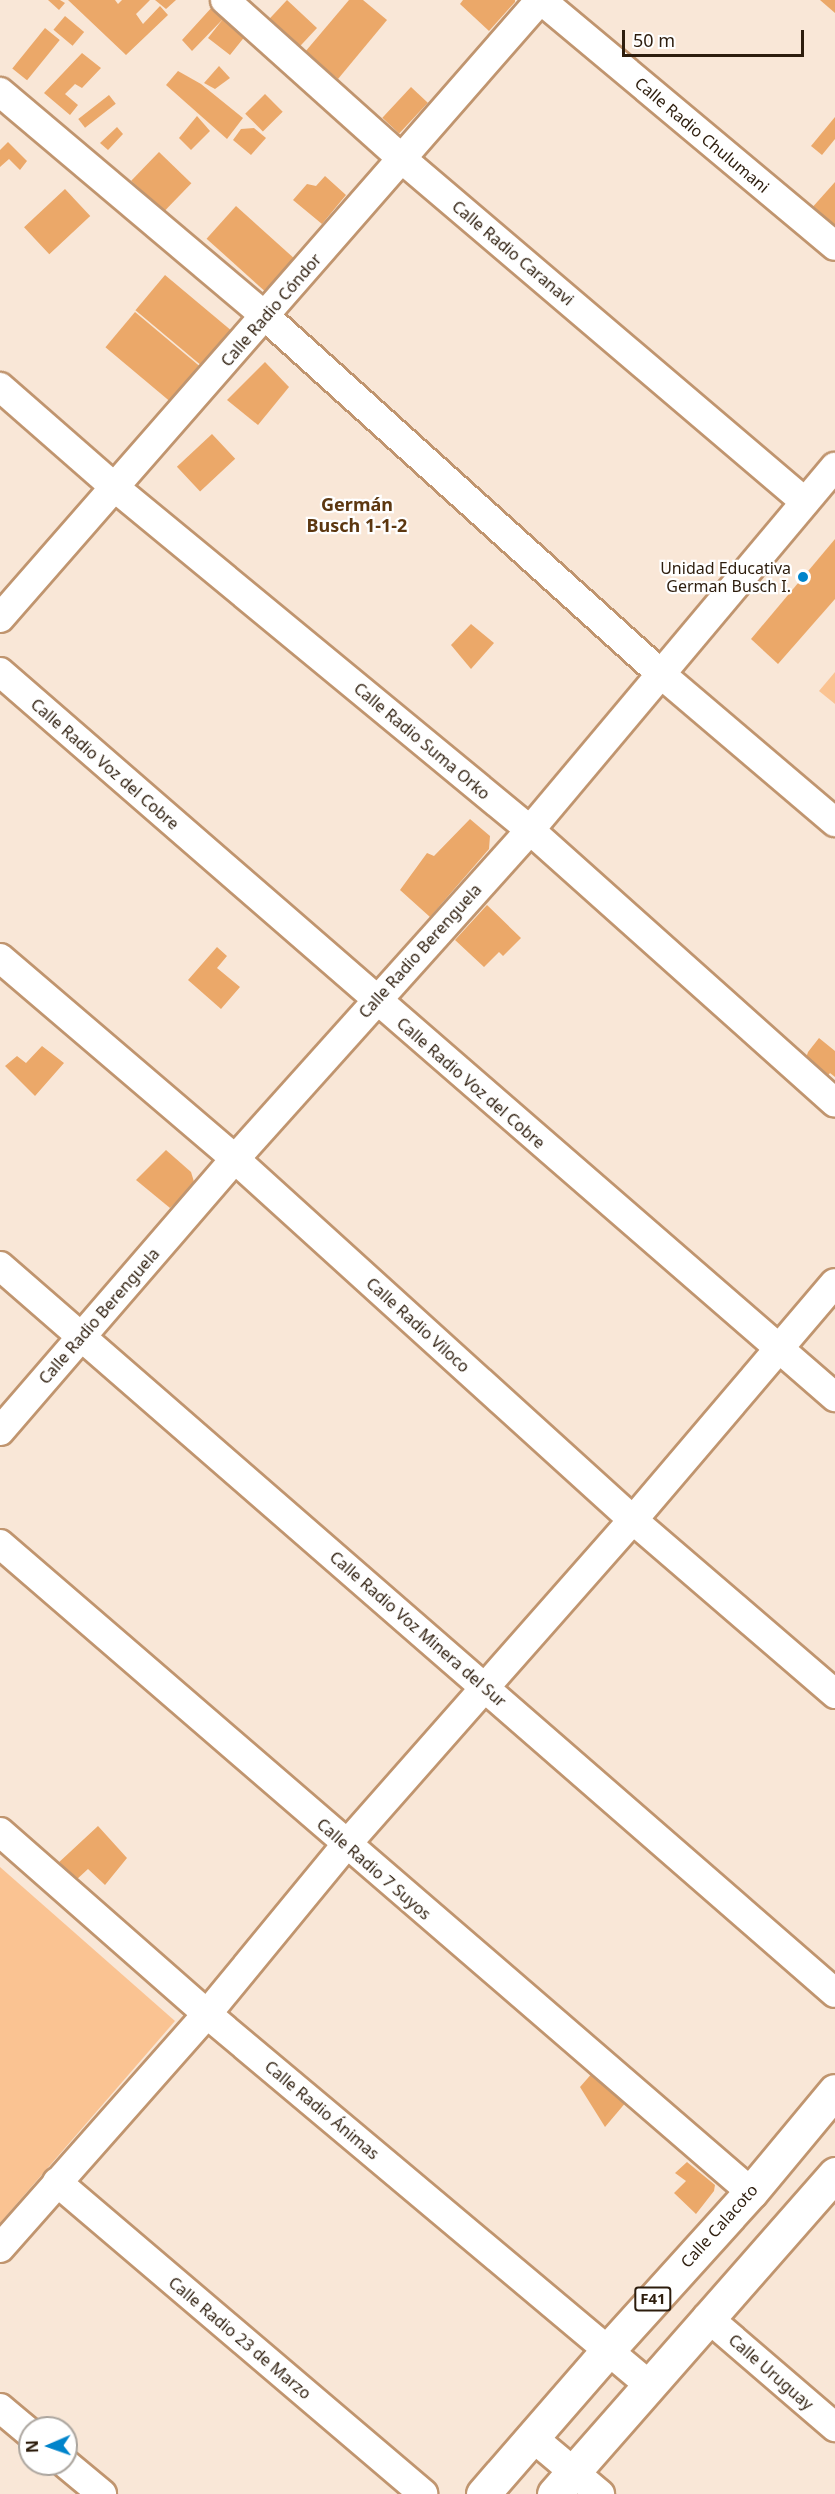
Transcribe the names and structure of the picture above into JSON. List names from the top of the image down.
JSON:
{
  "streets": {
    "main road": ["Calle Calacoto", "F41"],
    "street": [
      "Calle Radio Chulumani",
      "Calle Radio Caranavi",
      "Calle Radio Cóndor",
      "Calle Radio Suma Orko",
      "Calle Radio Voz del Cobre",
      "Calle Radio Berenguela",
      "Calle Radio Viloco",
      "Calle Radio Voz Minera del Sur",
      "Calle Radio 7 Suyos",
      "Calle Radio Ánimas",
      "Calle Radio 23 de Marzo",
      "Calle Uruguay"
    ]
  },
  "crossings": [
    ["Calle Radio Chulumani", "Calle Radio Cóndor"],
    ["Calle Radio Caranavi", "Calle Radio Cóndor"],
    ["Calle Radio Caranavi", "Calle Radio Berenguela"],
    ["Calle Radio Cóndor", "Calle Radio Suma Orko"],
    ["Calle Radio Suma Orko", "Calle Radio Berenguela"],
    ["Calle Radio Voz del Cobre", "Calle Radio Berenguela"],
    ["Calle Radio Berenguela", "Calle Radio Viloco"],
    ["Calle Radio Berenguela", "Calle Radio Voz Minera del Sur"],
    ["Calle Radio 7 Suyos", "Calle Calacoto"],
    ["Calle Radio Ánimas", "Calle Calacoto"]
  ],
  "districts": ["Germán Busch 1-1-2"],
  "places": ["Unidad Educativa German Busch I."],
  "scale_bar": "50 m",
  "north": "left"
}
